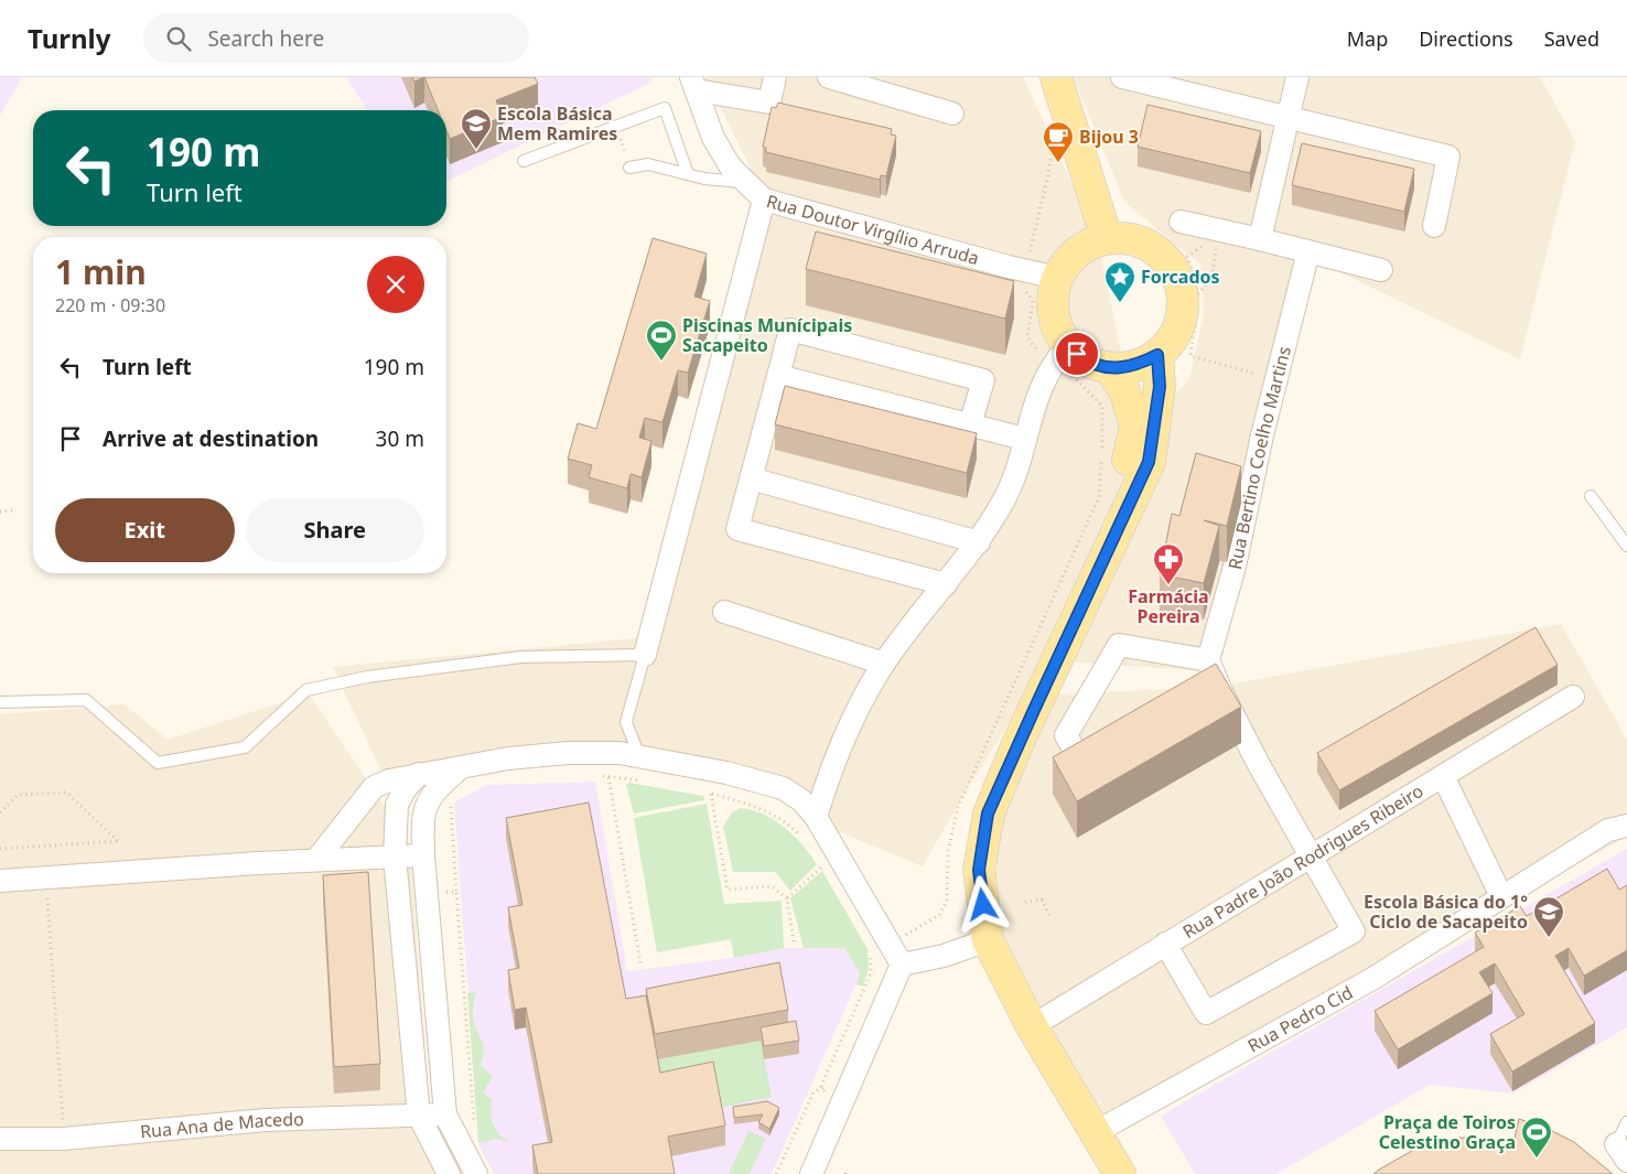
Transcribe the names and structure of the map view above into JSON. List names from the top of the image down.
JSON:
{
  "streets": {
    "street": [
      "Rua Doutor Virgílio Arruda",
      "Rua Bertino Coelho Martins",
      "Rua Padre João Rodrigues Ribeiro",
      "Rua Pedro Cid",
      "Rua Ana de Macedo"
    ]
  },
  "places": {
    "school or university": ["Escola Básica Mem Ramires", "Escola Básica do 1° Ciclo de Sacapeito"],
    "cafe": ["Bijou 3"],
    "place": ["Forcados"],
    "sports": ["Piscinas Munícipais Sacapeito", "Praça de Toiros Celestino Graça"],
    "pharmacy": ["Farmácia Pereira"]
  },
  "page": {
    "header": "Turnly",
    "search": "Search here",
    "nav": ["Map", "Directions", "Saved"],
    "turn": ["190 m", "Turn left"],
    "heading": ["1 min", "220 m · 09:30"],
    "list": [
      {
        "name": "Turn left",
        "value": "190 m"
      },
      {
        "name": "Arrive at destination",
        "value": "30 m"
      }
    ],
    "buttons": ["Exit", "Share"]
  }
}
